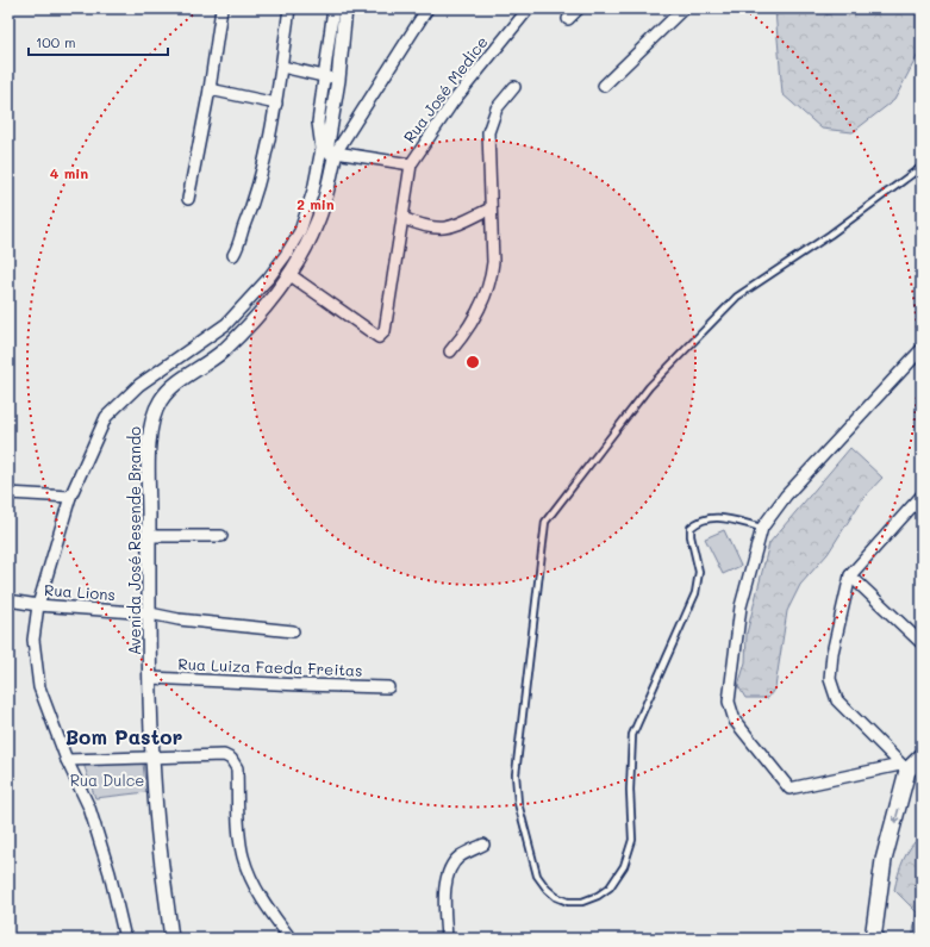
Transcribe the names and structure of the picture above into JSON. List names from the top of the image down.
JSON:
{
  "streets": {
    "street": [
      "Rua José Medice",
      "Avenida José Resende Brando",
      "Rua Lions",
      "Rua Luiza Faeda Freitas"
    ]
  },
  "crossings": [
    ["Rua José Medice", "Avenida José Resende Brando"],
    ["Avenida José Resende Brando", "Rua Lions"],
    ["Avenida José Resende Brando", "Rua Luiza Faeda Freitas"]
  ],
  "districts": ["Bom Pastor"],
  "parks": ["Rua Dulce"],
  "scale_bar": "100 m",
  "rings": ["4 min", "2 min"]
}
